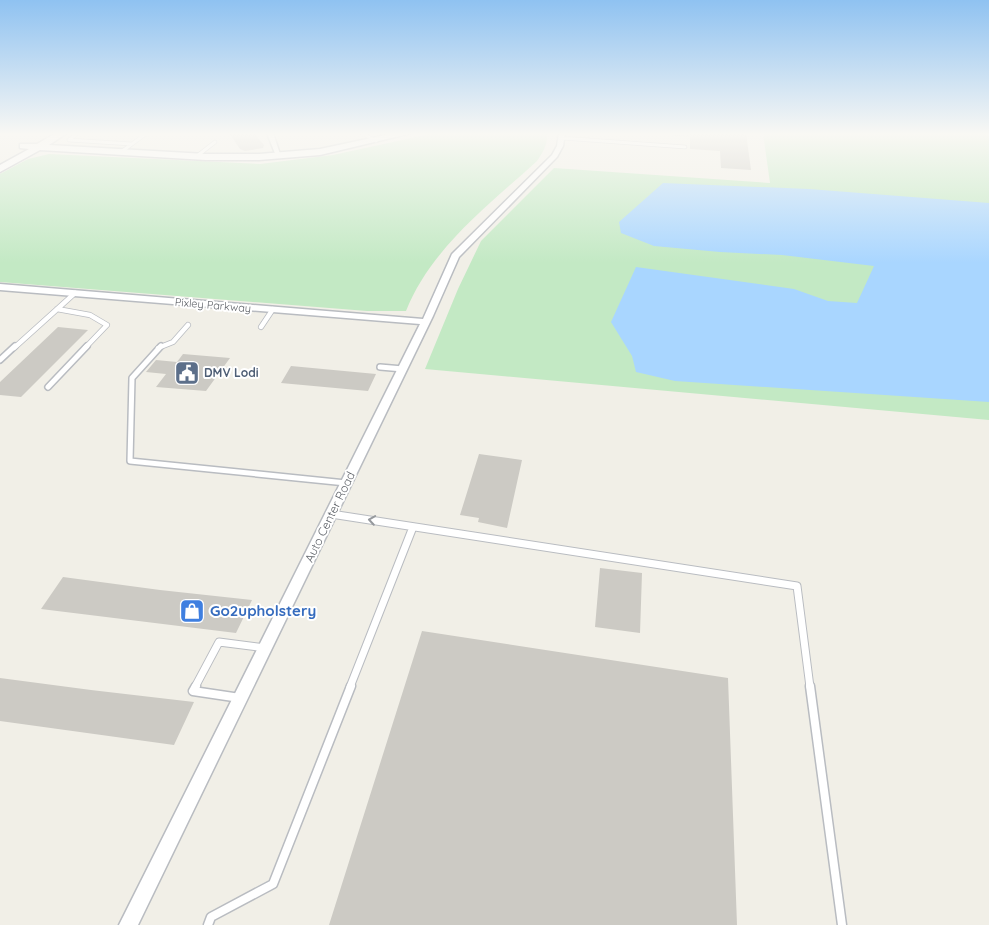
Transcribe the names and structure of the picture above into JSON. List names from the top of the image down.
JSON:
{
  "streets": {
    "street": ["Pixley Parkway", "Auto Center Road"]
  },
  "crossings": [
    ["Pixley Parkway", "Auto Center Road"]
  ],
  "places": {
    "public building": ["DMV Lodi"],
    "shop": ["Go2upholstery"]
  }
}
